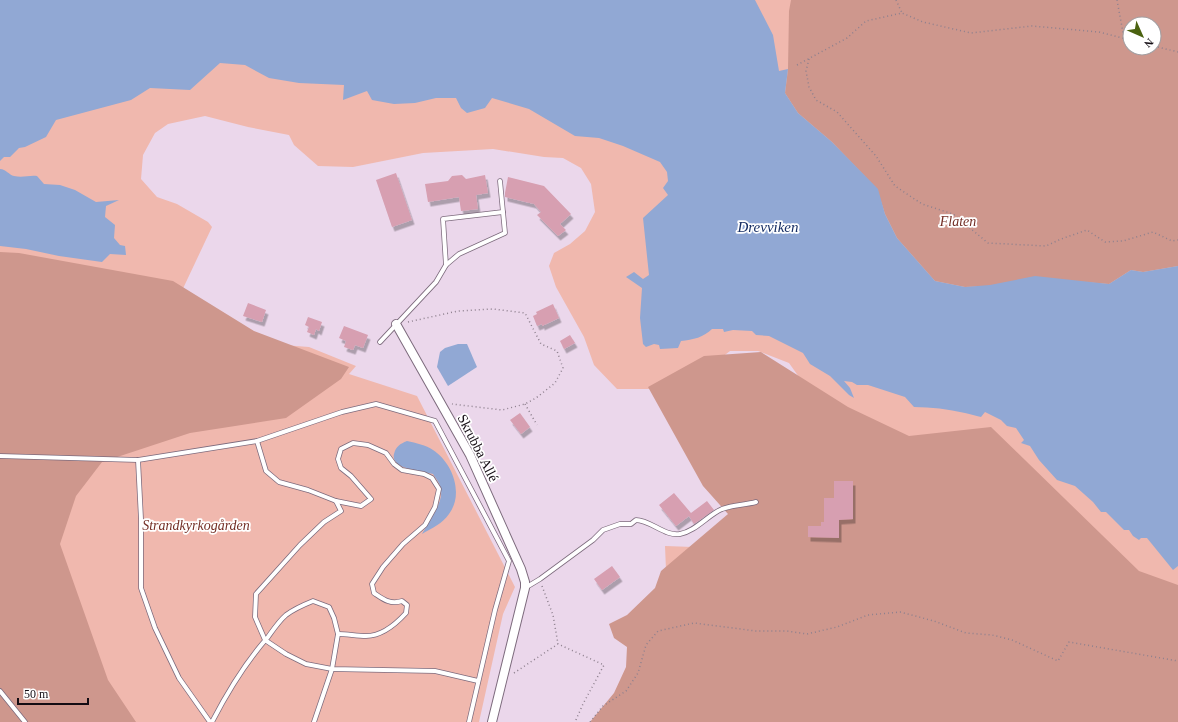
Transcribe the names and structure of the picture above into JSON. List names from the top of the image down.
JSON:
{
  "streets": {
    "street": ["Skrubba Allé"]
  },
  "water": ["Drevviken"],
  "parks": ["Flaten", "Strandkyrkogården"],
  "scale_bar": "50 m",
  "north": "bottom right"
}
